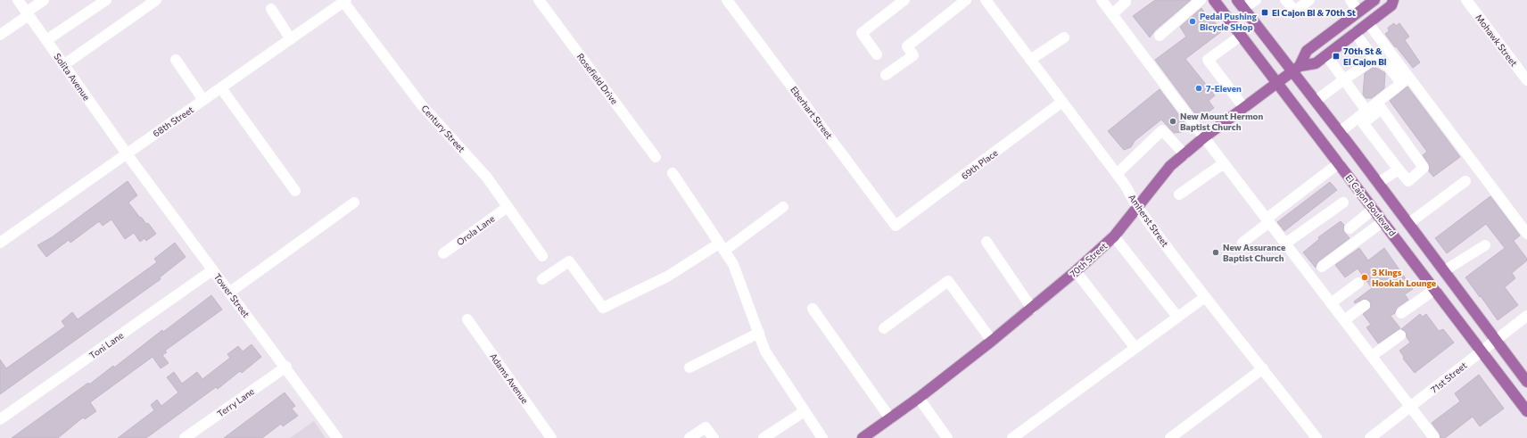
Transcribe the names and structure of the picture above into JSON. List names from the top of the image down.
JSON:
{
  "streets": {
    "main road": ["El Cajon Boulevard", "70th Street"],
    "street": [
      "Mohawk Street",
      "Solita Avenue",
      "Rosefield Drive",
      "Eberhart Street",
      "68th Street",
      "Century Street",
      "69th Place",
      "Amherst Street",
      "Orola Lane",
      "Tower Street",
      "Toni Lane",
      "71st Street",
      "Adams Avenue",
      "Terry Lane"
    ]
  },
  "crossings": [
    ["Solita Avenue", "68th Street"],
    ["Solita Avenue", "Tower Street"],
    ["Eberhart Street", "69th Place"],
    ["68th Street", "Century Street"],
    ["68th Street", "Tower Street"],
    ["Century Street", "Orola Lane"],
    ["69th Place", "Amherst Street"],
    ["El Cajon Boulevard", "70th Street"],
    ["El Cajon Boulevard", "71st Street"],
    ["Amherst Street", "70th Street"],
    ["Tower Street", "Toni Lane"],
    ["Tower Street", "Terry Lane"]
  ],
  "places": {
    "transit": ["El Cajon Bl & 70th St", "70th St & El Cajon Bl"],
    "other": [
      "Pedal Pushing Bicycle SHop",
      "7-Eleven",
      "New Mount Hermon Baptist Church",
      "New Assurance Baptist Church",
      "3 Kings Hookah Lounge"
    ]
  }
}
